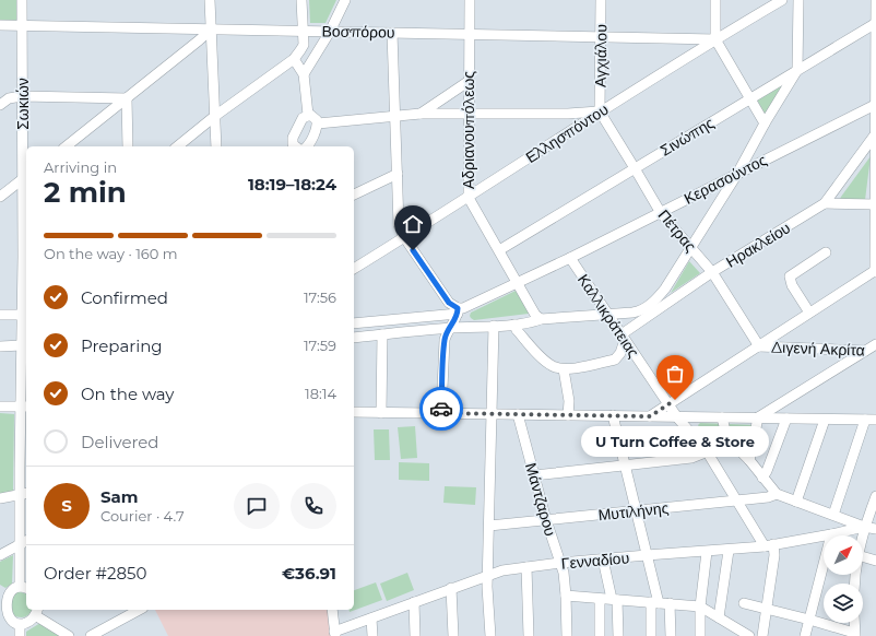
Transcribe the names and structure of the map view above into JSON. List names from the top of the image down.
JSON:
{
  "streets": {
    "street": [
      "Βοσπόρου",
      "Αγχιάλου",
      "Σωκιών",
      "Αδριανουπόλεως",
      "Ελλησπόντου",
      "Σινώπης",
      "Κερασούντος",
      "Πέτρας",
      "Ηρακλείου",
      "Καλλικράτειας",
      "Διγενή Ακρίτα",
      "Μάντζαρου",
      "Μυτιλήνης",
      "Γενναδίου"
    ]
  },
  "crossings": [
    ["Βοσπόρου", "Αγχιάλου"],
    ["Βοσπόρου", "Σωκιών"],
    ["Βοσπόρου", "Αδριανουπόλεως"],
    ["Βοσπόρου", "Ελλησπόντου"],
    ["Αγχιάλου", "Ελλησπόντου"],
    ["Αγχιάλου", "Πέτρας"],
    ["Αδριανουπόλεως", "Ελλησπόντου"],
    ["Αδριανουπόλεως", "Σινώπης"],
    ["Αδριανουπόλεως", "Κερασούντος"],
    ["Ελλησπόντου", "Πέτρας"],
    ["Σινώπης", "Πέτρας"],
    ["Κερασούντος", "Πέτρας"],
    ["Κερασούντος", "Καλλικράτειας"],
    ["Πέτρας", "Ηρακλείου"],
    ["Πέτρας", "Διγενή Ακρίτα"],
    ["Ηρακλείου", "Καλλικράτειας"],
    ["Καλλικράτειας", "Μυτιλήνης"],
    ["Καλλικράτειας", "Γενναδίου"],
    ["Μάντζαρου", "Μυτιλήνης"],
    ["Μάντζαρου", "Γενναδίου"]
  ],
  "places": ["U Turn Coffee & Store"],
  "north": "top right",
  "page": {
    "heading": ["2 min", "Arriving in", "18:19–18:24"],
    "panel": [
      "Sam",
      "Courier · 4.7",
      "Order #2850",
      "€36.91"
    ],
    "bar": "On the way · 160 m",
    "list": [
      ["Confirmed", "17:56"],
      ["Preparing", "17:59"],
      ["On the way", "18:14"],
      "Delivered"
    ],
    "bubble": "U Turn Coffee & Store",
    "round": "S"
  }
}
